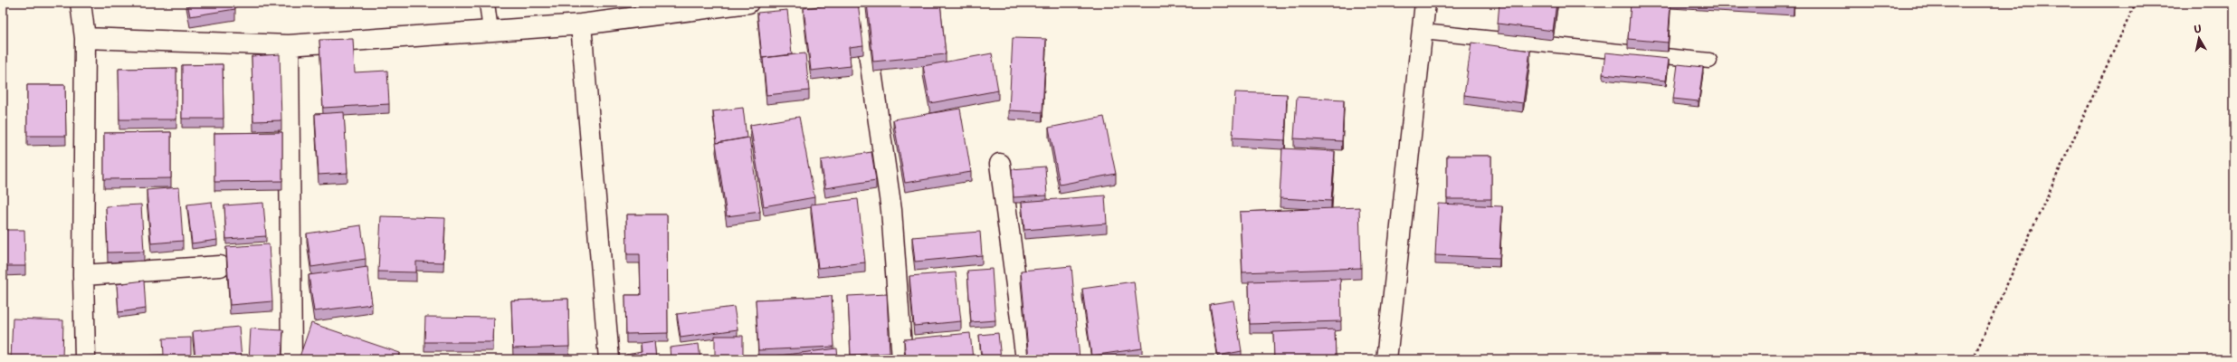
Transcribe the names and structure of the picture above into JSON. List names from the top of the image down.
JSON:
{
  "north": "top"
}
